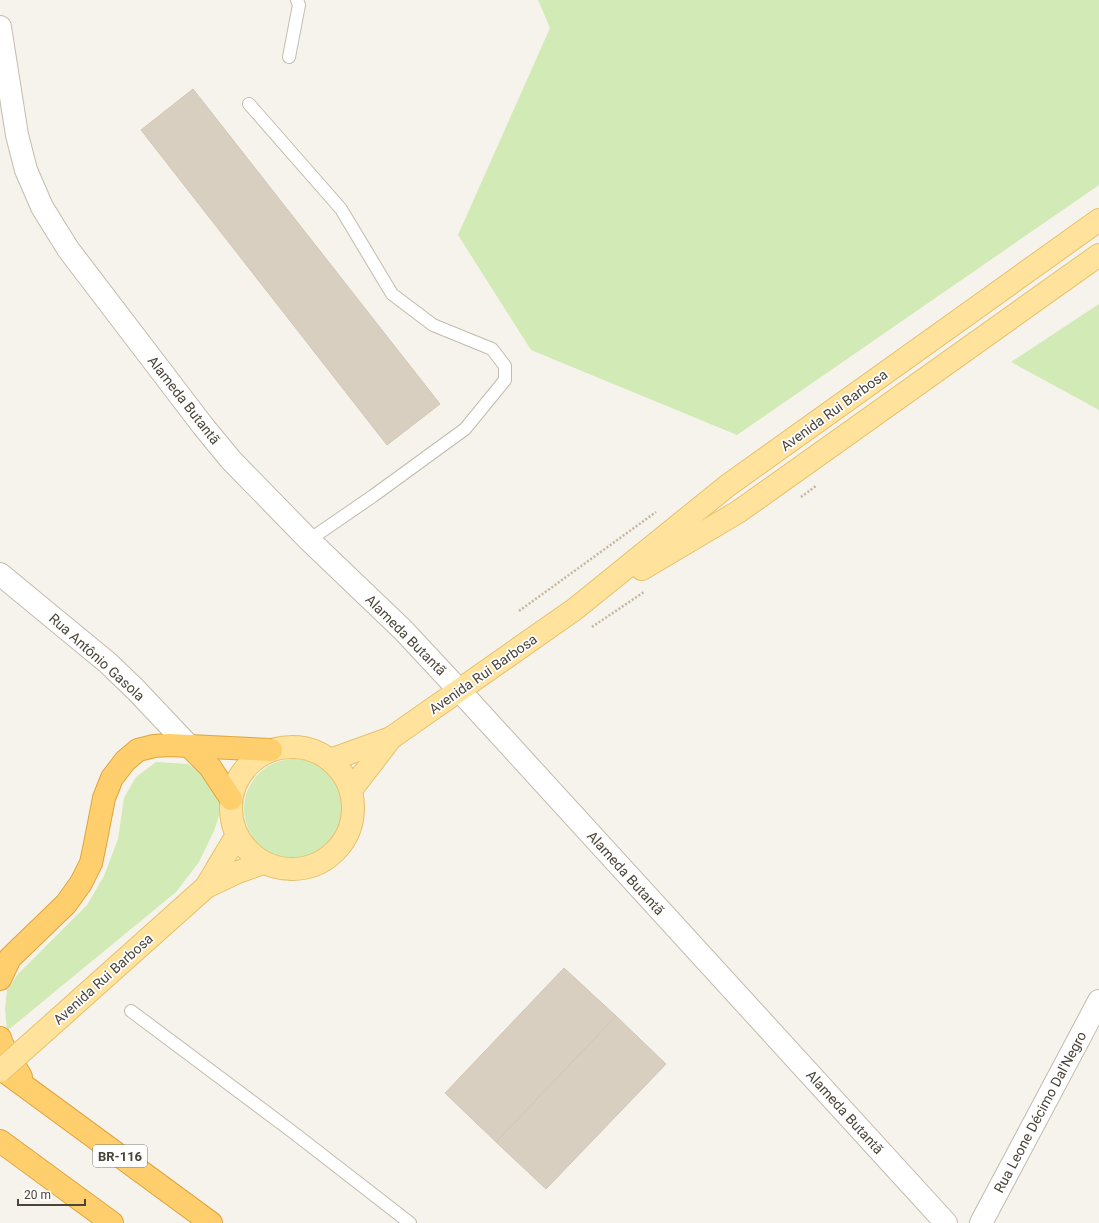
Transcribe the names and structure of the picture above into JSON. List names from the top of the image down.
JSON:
{
  "streets": {
    "highway": ["BR-116"],
    "main road": ["Avenida Rui Barbosa"],
    "street": ["Alameda Butantã", "Rua Antônio Gasola", "Rua Leone Décimo Dal'Negro"]
  },
  "crossings": [
    ["Alameda Butantã", "Avenida Rui Barbosa"],
    ["Avenida Rui Barbosa", "BR-116"]
  ],
  "scale_bar": "20 m"
}
